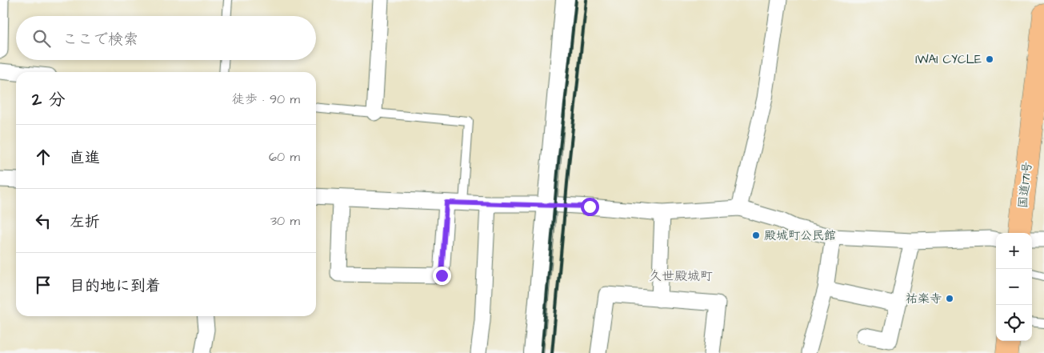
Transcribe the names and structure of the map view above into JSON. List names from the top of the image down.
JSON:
{
  "streets": {
    "highway": ["国道171号"]
  },
  "districts": ["久世殿城町"],
  "places": ["IWAI CYCLE", "殿城町公民館", "祐楽寺"],
  "page": {
    "search": "ここで検索",
    "heading": ["2 分", "徒歩 · 90 m"],
    "list": [
      ["直進", "60 m"],
      ["左折", "30 m"],
      "目的地に到着"
    ],
    "map_buttons": ["+", "−"]
  }
}
